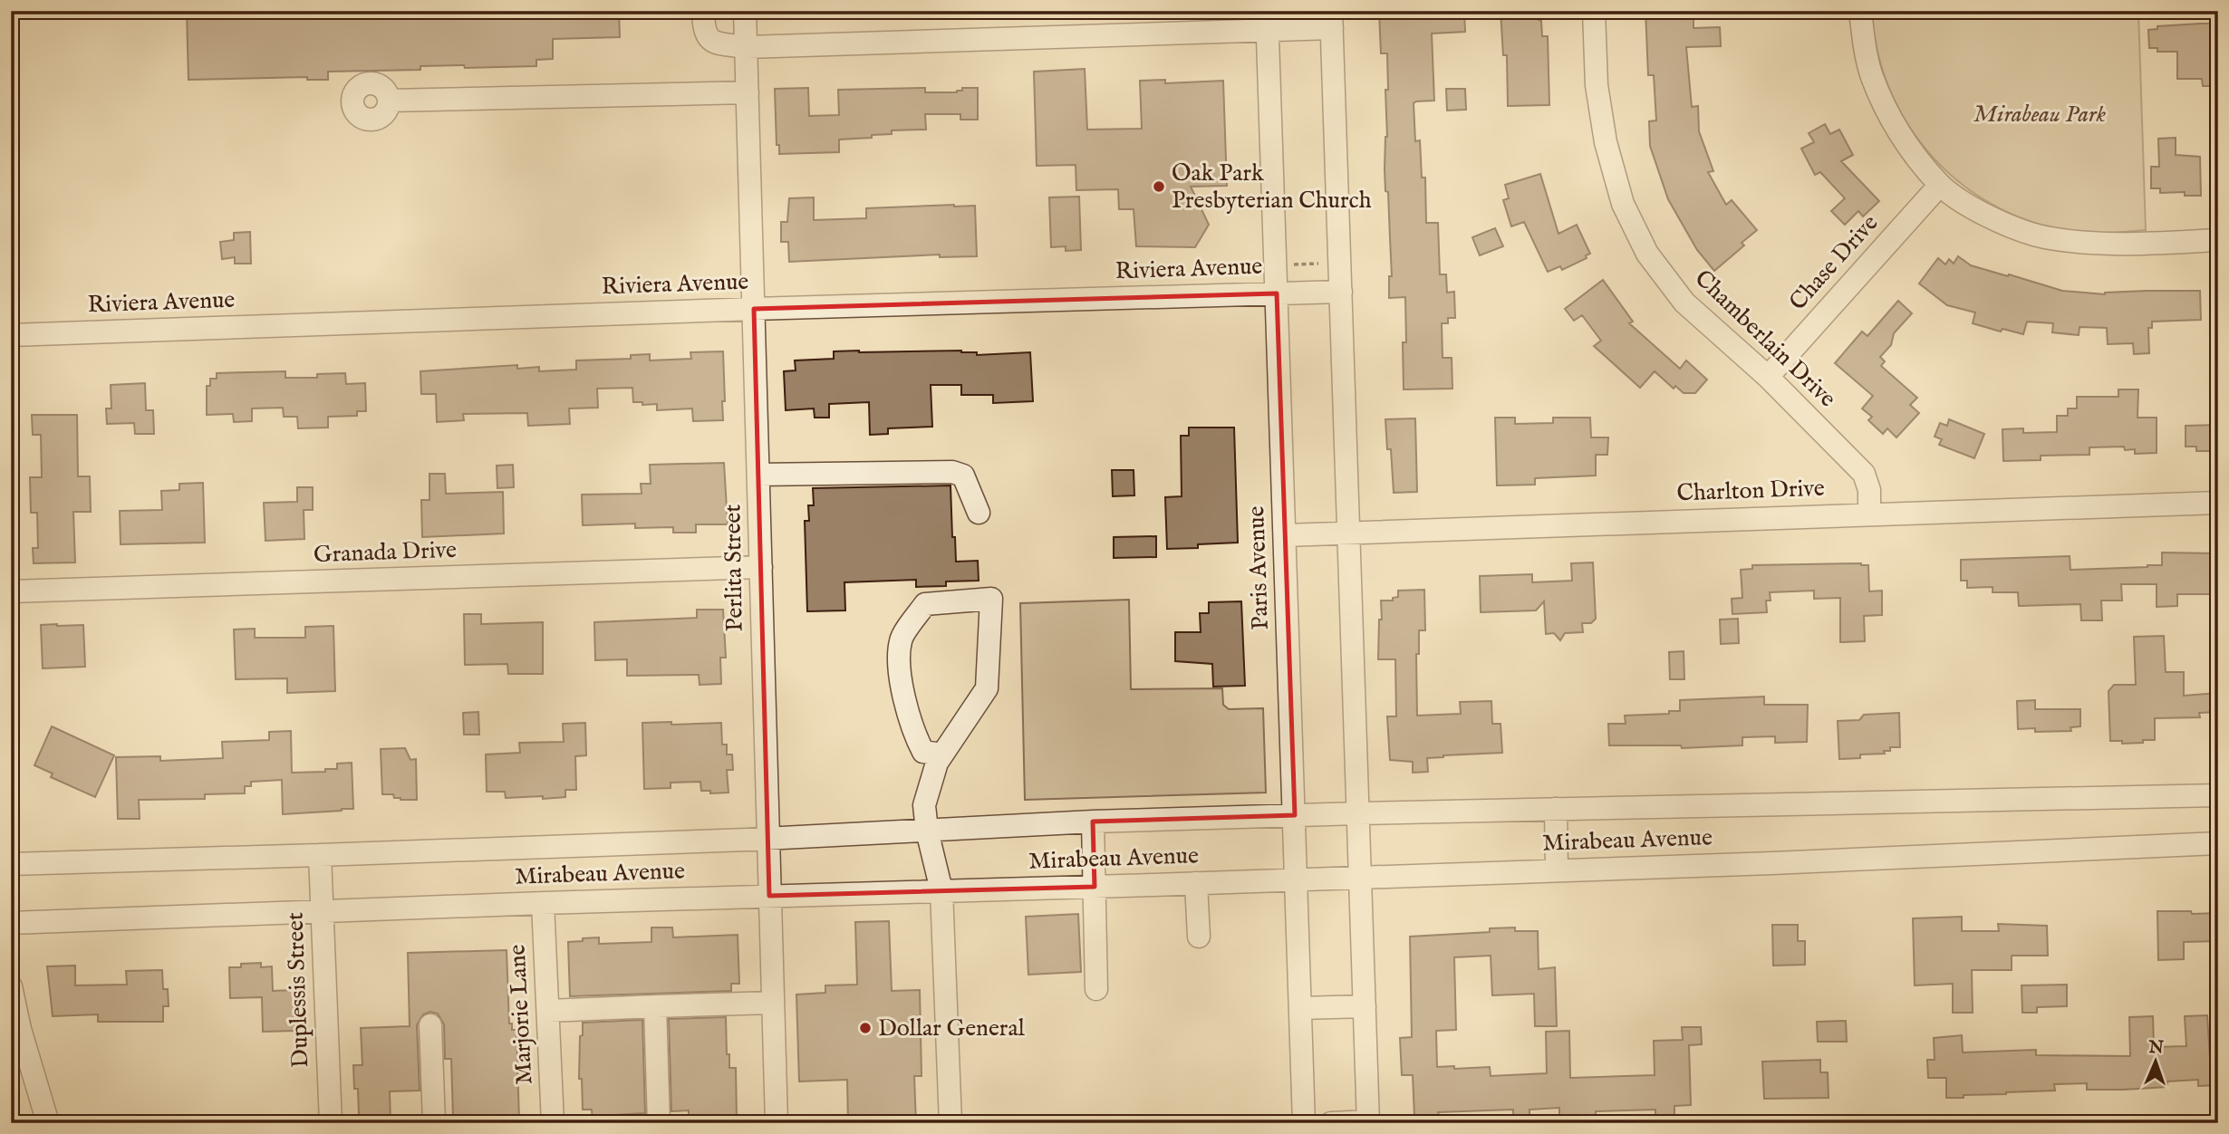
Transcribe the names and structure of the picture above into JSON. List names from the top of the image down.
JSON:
{
  "streets": {
    "street": [
      "Chase Drive",
      "Riviera Avenue",
      "Chamberlain Drive",
      "Charlton Drive",
      "Granada Drive",
      "Perlita Street",
      "Paris Avenue",
      "Mirabeau Avenue",
      "Duplessis Street",
      "Marjorie Lane"
    ]
  },
  "crossings": [
    ["Chase Drive", "Chamberlain Drive"],
    ["Riviera Avenue", "Perlita Street"],
    ["Riviera Avenue", "Paris Avenue"],
    ["Chamberlain Drive", "Charlton Drive"],
    ["Charlton Drive", "Paris Avenue"],
    ["Granada Drive", "Perlita Street"],
    ["Perlita Street", "Mirabeau Avenue"],
    ["Paris Avenue", "Mirabeau Avenue"],
    ["Mirabeau Avenue", "Duplessis Street"],
    ["Mirabeau Avenue", "Marjorie Lane"]
  ],
  "parks": ["Mirabeau Park"],
  "places": ["Oak Park Presbyterian Church", "Dollar General"],
  "north": "top"
}
